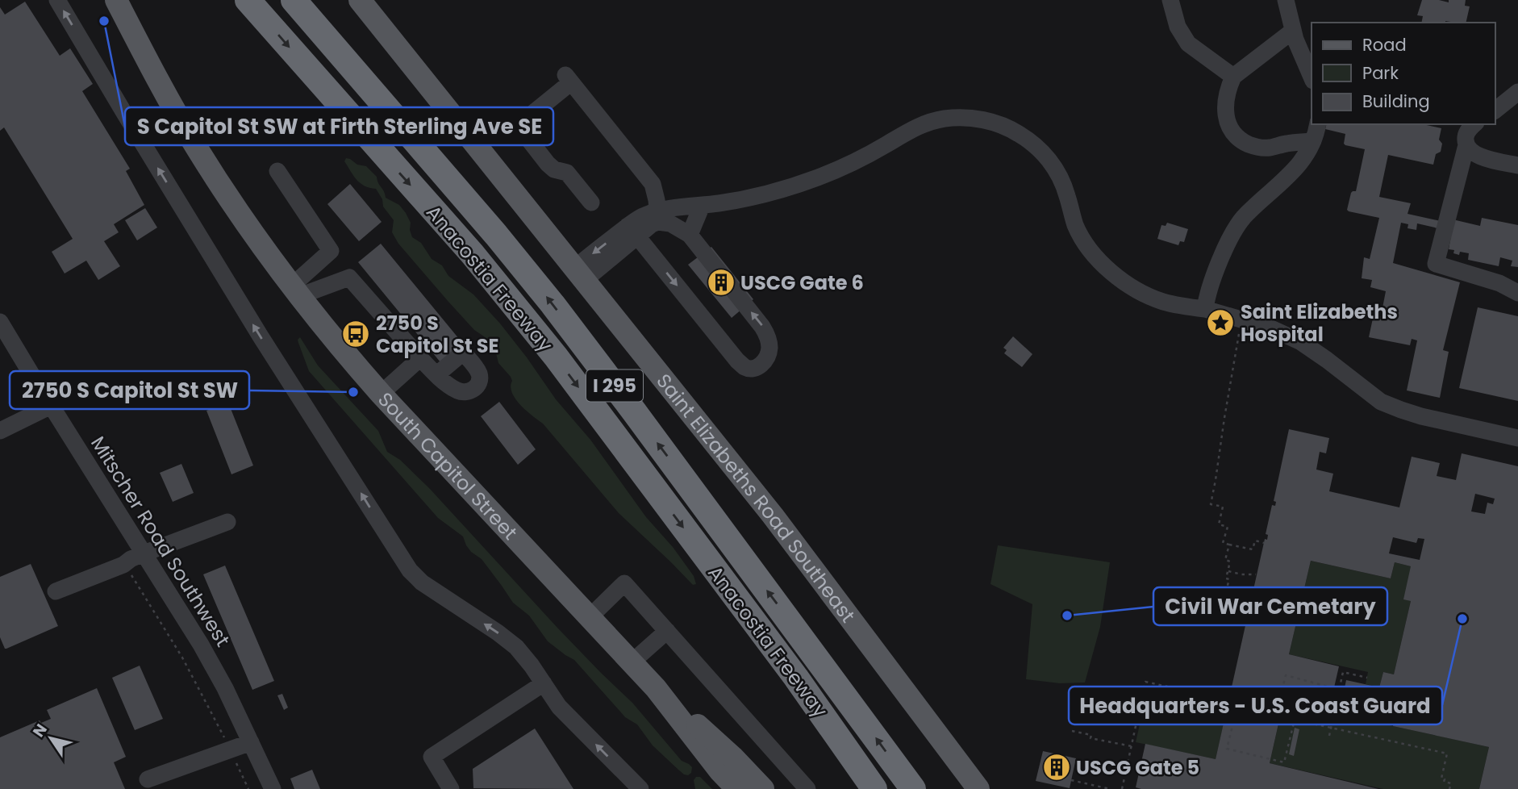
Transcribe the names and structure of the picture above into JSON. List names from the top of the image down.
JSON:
{
  "streets": {
    "highway": ["Anacostia Freeway", "I 295"],
    "main road": ["South Capitol Street", "Saint Elizabeths Road Southeast"],
    "street": ["Mitscher Road Southwest"]
  },
  "places": {
    "other": [
      "S Capitol St SW at Firth Sterling Ave SE",
      "2750 S Capitol St SW",
      "Civil War Cemetary",
      "Headquarters - U.S. Coast Guard"
    ],
    "building": ["USCG Gate 6", "USCG Gate 5"],
    "place": ["Saint Elizabeths Hospital"],
    "bus stop": ["2750 S Capitol St SE"]
  },
  "legend": ["Road", "Park", "Building"],
  "north": "top left"
}
